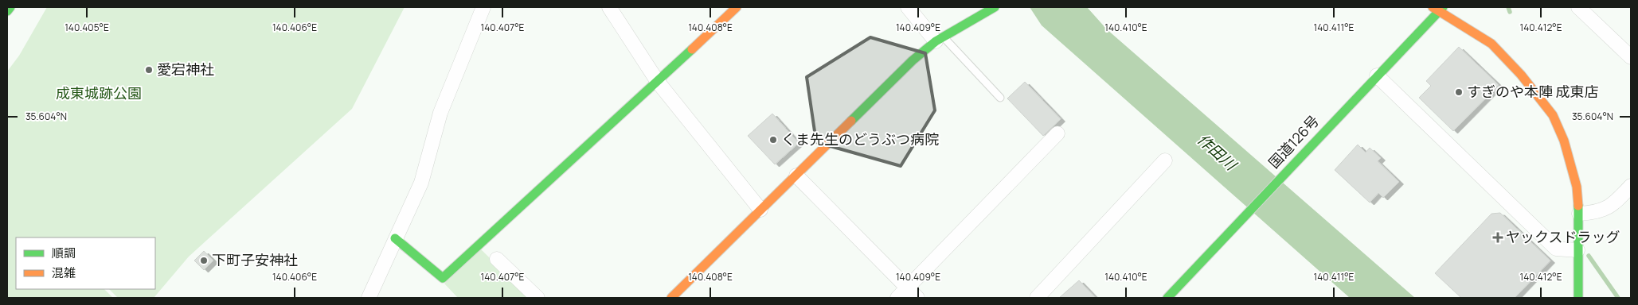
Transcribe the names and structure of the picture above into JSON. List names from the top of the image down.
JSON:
{
  "streets": {
    "main road": ["国道126号"]
  },
  "water": ["作田川"],
  "parks": ["成東城跡公園"],
  "places": {
    "other": [
      "愛宕神社",
      "すぎのや本陣 成東店",
      "くま先生のどうぶつ病院",
      "下町子安神社"
    ],
    "health": ["ヤックスドラッグ"]
  },
  "legend": ["順調", "混雑"],
  "coordinates": [
    "140.405°E",
    "140.406°E",
    "140.407°E",
    "140.408°E",
    "140.409°E",
    "140.410°E",
    "140.411°E",
    "140.412°E",
    "35.604°N"
  ]
}
